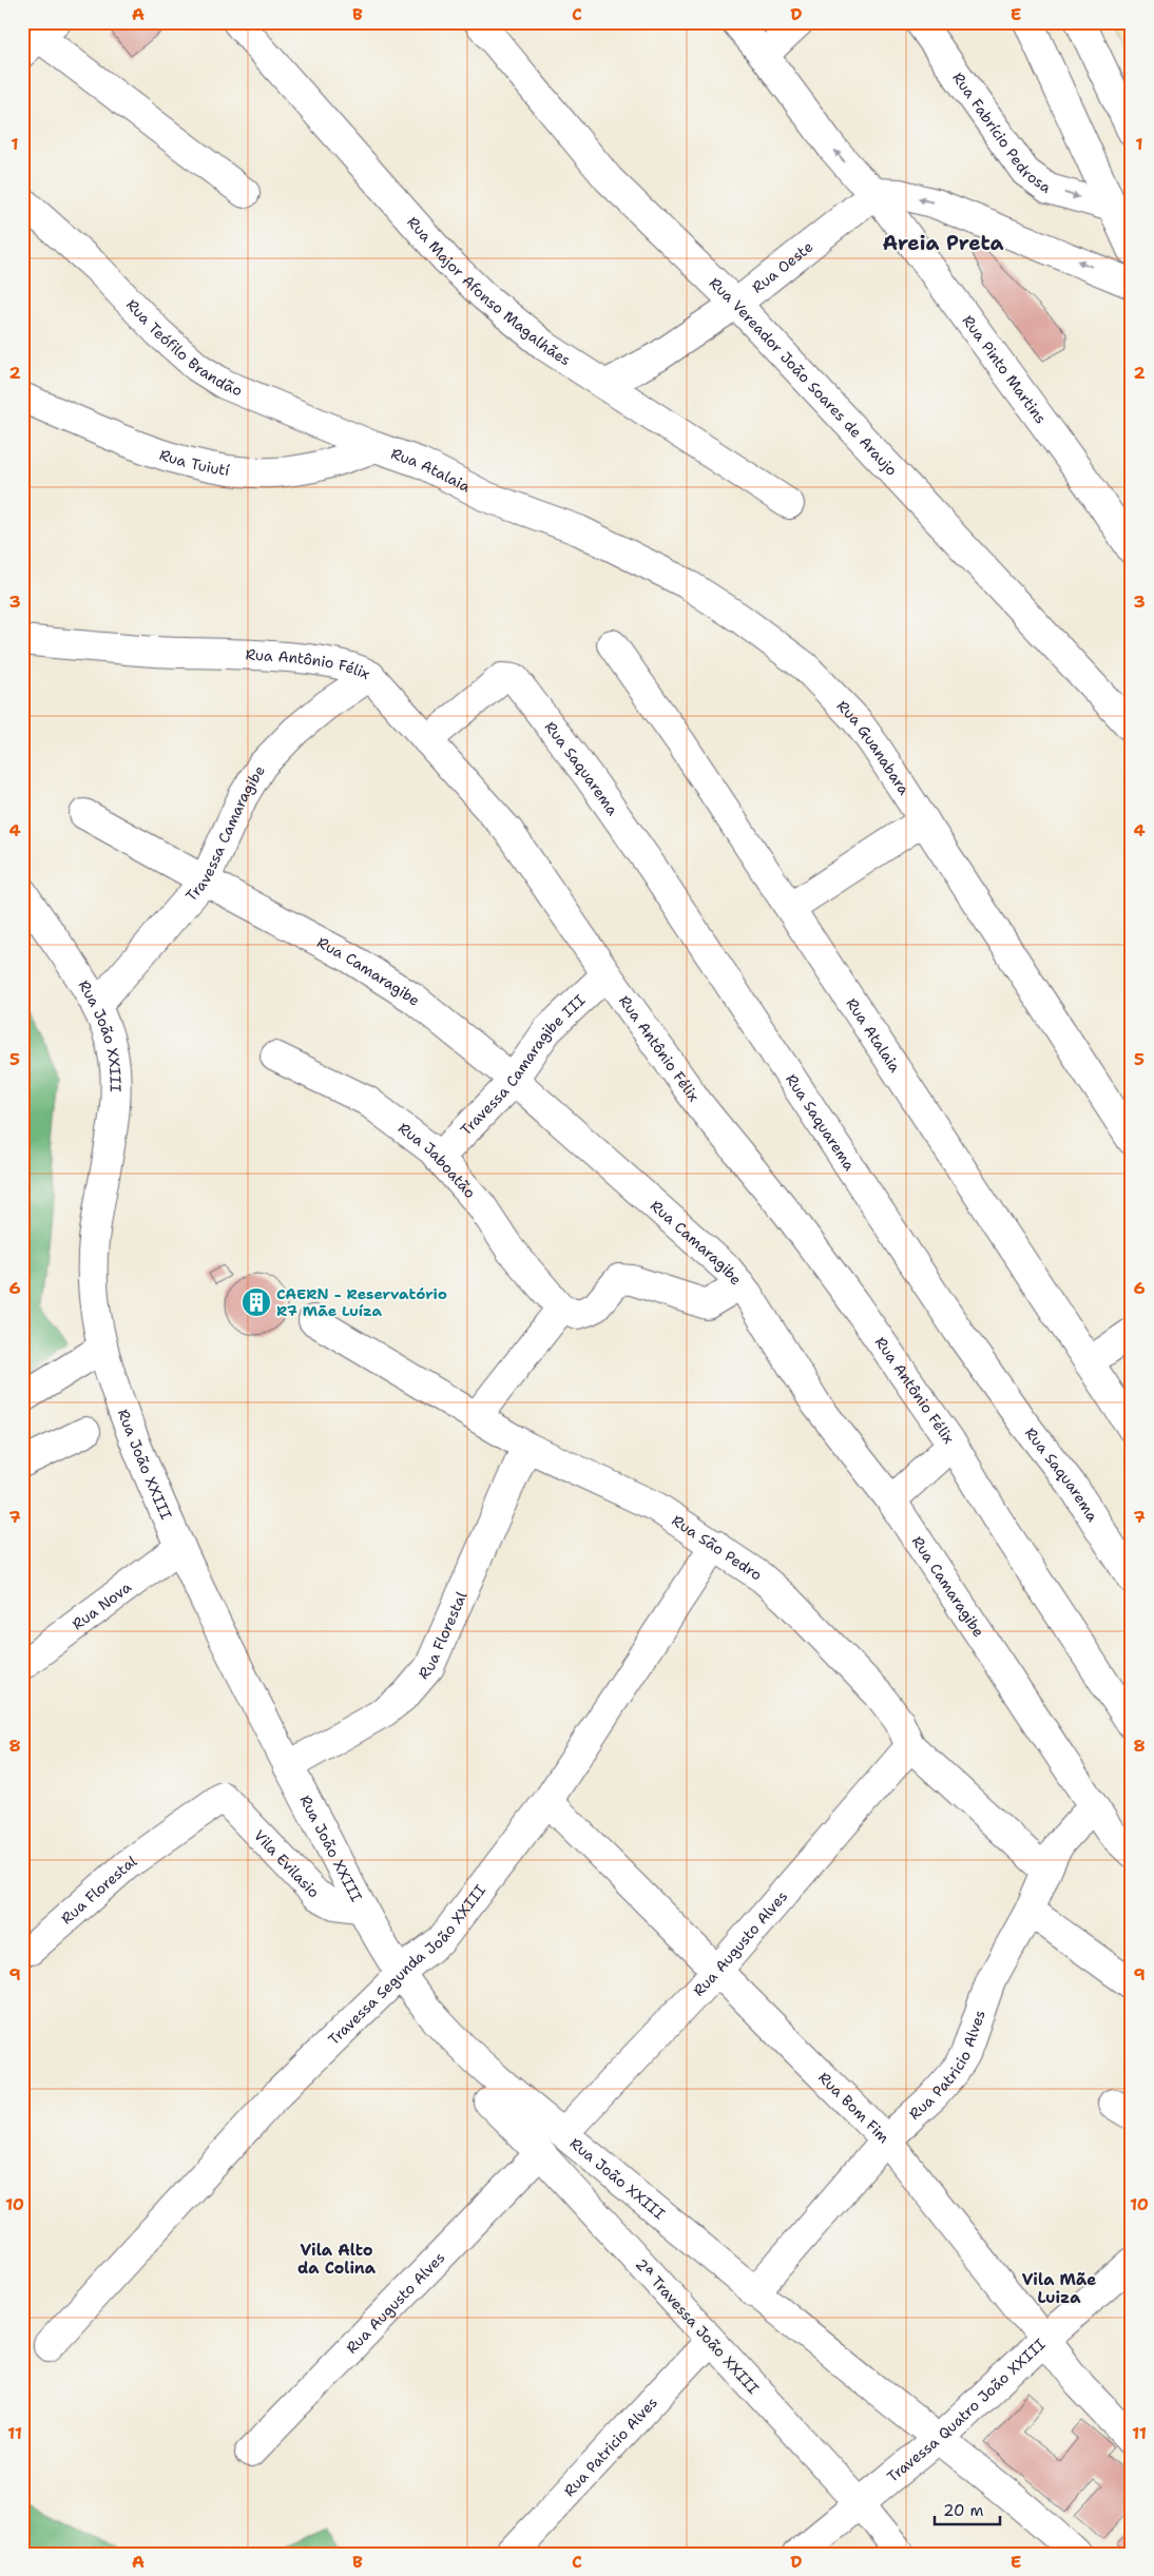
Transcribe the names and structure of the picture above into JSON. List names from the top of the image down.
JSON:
{
  "streets": {
    "street": [
      "Rua Fabrício Pedrosa",
      "Rua Oeste",
      "Rua Major Afonso Magalhães",
      "Rua Teófilo Brandão",
      "Rua Pinto Martins",
      "Rua Vereador João Soares de Araujo",
      "Rua Tuiutí",
      "Rua Atalaia",
      "Rua Antônio Félix",
      "Rua Guanabara",
      "Rua Saquarema",
      "Travessa Camaragibe",
      "Rua Camaragibe",
      "Rua João XXIII",
      "Travessa Camaragibe III",
      "Rua Jaboatão",
      "Rua São Pedro",
      "Rua Nova",
      "Rua Florestal",
      "Vila Evilasio",
      "Rua Augusto Alves",
      "Travessa Segunda João XXIII",
      "Rua Patricio Alves",
      "Rua Bom Fim",
      "2ª Travessa João XXIII",
      "Travessa Quatro João XXIII"
    ]
  },
  "crossings": [
    ["Rua Oeste", "Rua Major Afonso Magalhães"],
    ["Rua Oeste", "Rua Pinto Martins"],
    ["Rua Oeste", "Rua Vereador João Soares de Araujo"],
    ["Rua Teófilo Brandão", "Rua Tuiutí"],
    ["Rua Teófilo Brandão", "Rua Atalaia"],
    ["Rua Tuiutí", "Rua Atalaia"],
    ["Rua Atalaia", "Rua Guanabara"],
    ["Rua Antônio Félix", "Rua Saquarema"],
    ["Rua Antônio Félix", "Travessa Camaragibe"],
    ["Rua Antônio Félix", "Travessa Camaragibe III"],
    ["Travessa Camaragibe", "Rua Camaragibe"],
    ["Travessa Camaragibe", "Rua João XXIII"],
    ["Rua Camaragibe", "Travessa Camaragibe III"],
    ["Rua Camaragibe", "Rua Patricio Alves"],
    ["Rua João XXIII", "Rua Nova"],
    ["Rua João XXIII", "Rua Florestal"],
    ["Rua João XXIII", "Vila Evilasio"],
    ["Rua João XXIII", "Rua Augusto Alves"],
    ["Rua João XXIII", "Travessa Segunda João XXIII"],
    ["Rua João XXIII", "Rua Patricio Alves"],
    ["Rua João XXIII", "Travessa Quatro João XXIII"],
    ["Travessa Camaragibe III", "Rua Jaboatão"],
    ["Rua São Pedro", "Rua Florestal"],
    ["Rua São Pedro", "Rua Augusto Alves"],
    ["Rua São Pedro", "Travessa Segunda João XXIII"],
    ["Rua São Pedro", "Rua Patricio Alves"],
    ["Rua Florestal", "Vila Evilasio"],
    ["Rua Augusto Alves", "Rua Bom Fim"],
    ["Rua Augusto Alves", "2ª Travessa João XXIII"],
    ["Travessa Segunda João XXIII", "Rua Bom Fim"],
    ["Rua Patricio Alves", "Rua Bom Fim"],
    ["Rua Patricio Alves", "2ª Travessa João XXIII"],
    ["Rua Bom Fim", "Travessa Quatro João XXIII"],
    ["2ª Travessa João XXIII", "Travessa Quatro João XXIII"]
  ],
  "districts": ["Areia Preta", "Vila Alto da Colina", "Vila Mãe Luiza"],
  "places": {
    "building": ["CAERN - Reservatório R7 Mãe Luíza"]
  },
  "scale_bar": "20 m",
  "grid": {
    "columns": [
      "A",
      "B",
      "C",
      "D",
      "E"
    ],
    "rows": [
      "1",
      "2",
      "3",
      "4",
      "5",
      "6",
      "7",
      "8",
      "9",
      "10",
      "11"
    ]
  }
}
